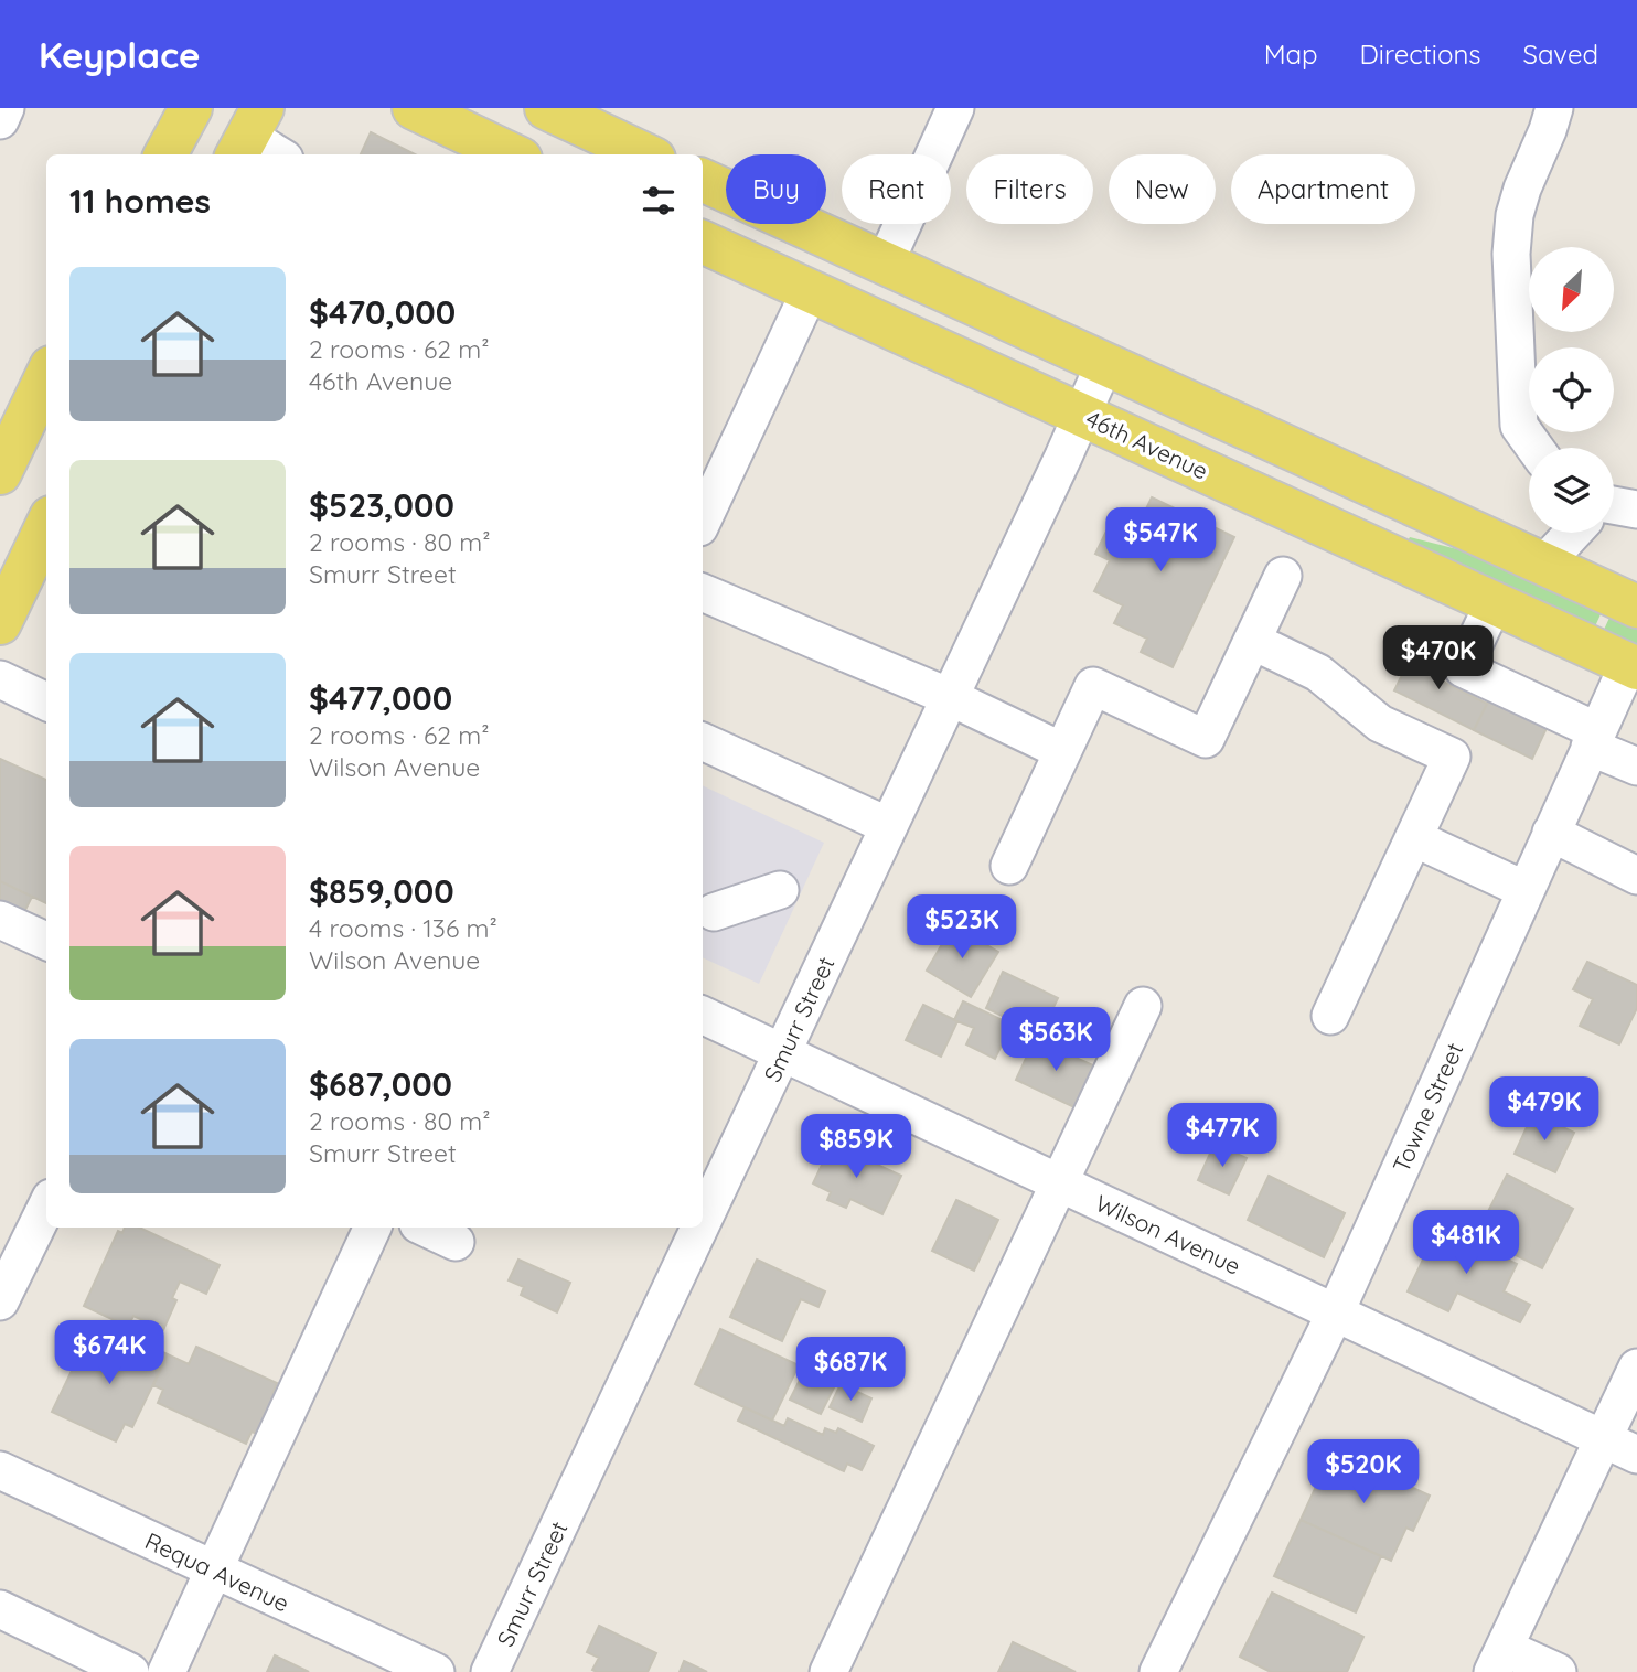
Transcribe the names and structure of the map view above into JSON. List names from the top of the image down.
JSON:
{
  "streets": {
    "main road": ["46th Avenue"],
    "street": [
      "Smurr Street",
      "Towne Street",
      "Wilson Avenue",
      "Requa Avenue"
    ]
  },
  "crossings": [
    ["46th Avenue", "Smurr Street"],
    ["46th Avenue", "Towne Street"],
    ["Smurr Street", "Wilson Avenue"],
    ["Towne Street", "Wilson Avenue"]
  ],
  "north": "bottom left",
  "page": {
    "header": "Keyplace",
    "nav": ["Map", "Directions", "Saved"],
    "chip": [
      "Buy",
      "Rent",
      "Filters",
      "New",
      "Apartment"
    ],
    "heading": "11 homes",
    "list": [
      {
        "name": "$470,000",
        "note": "2 rooms · 62 m² · 46th Avenue"
      },
      {
        "name": "$523,000",
        "note": "2 rooms · 80 m² · Smurr Street"
      },
      {
        "name": "$477,000",
        "note": "2 rooms · 62 m² · Wilson Avenue"
      },
      {
        "name": "$859,000",
        "note": "4 rooms · 136 m² · Wilson Avenue"
      },
      {
        "name": "$687,000",
        "note": "2 rooms · 80 m² · Smurr Street"
      }
    ],
    "price": [
      "$547K",
      "$470K",
      "$523K",
      "$563K",
      "$479K",
      "$477K",
      "$859K",
      "$481K",
      "$674K",
      "$687K",
      "$520K"
    ]
  }
}
